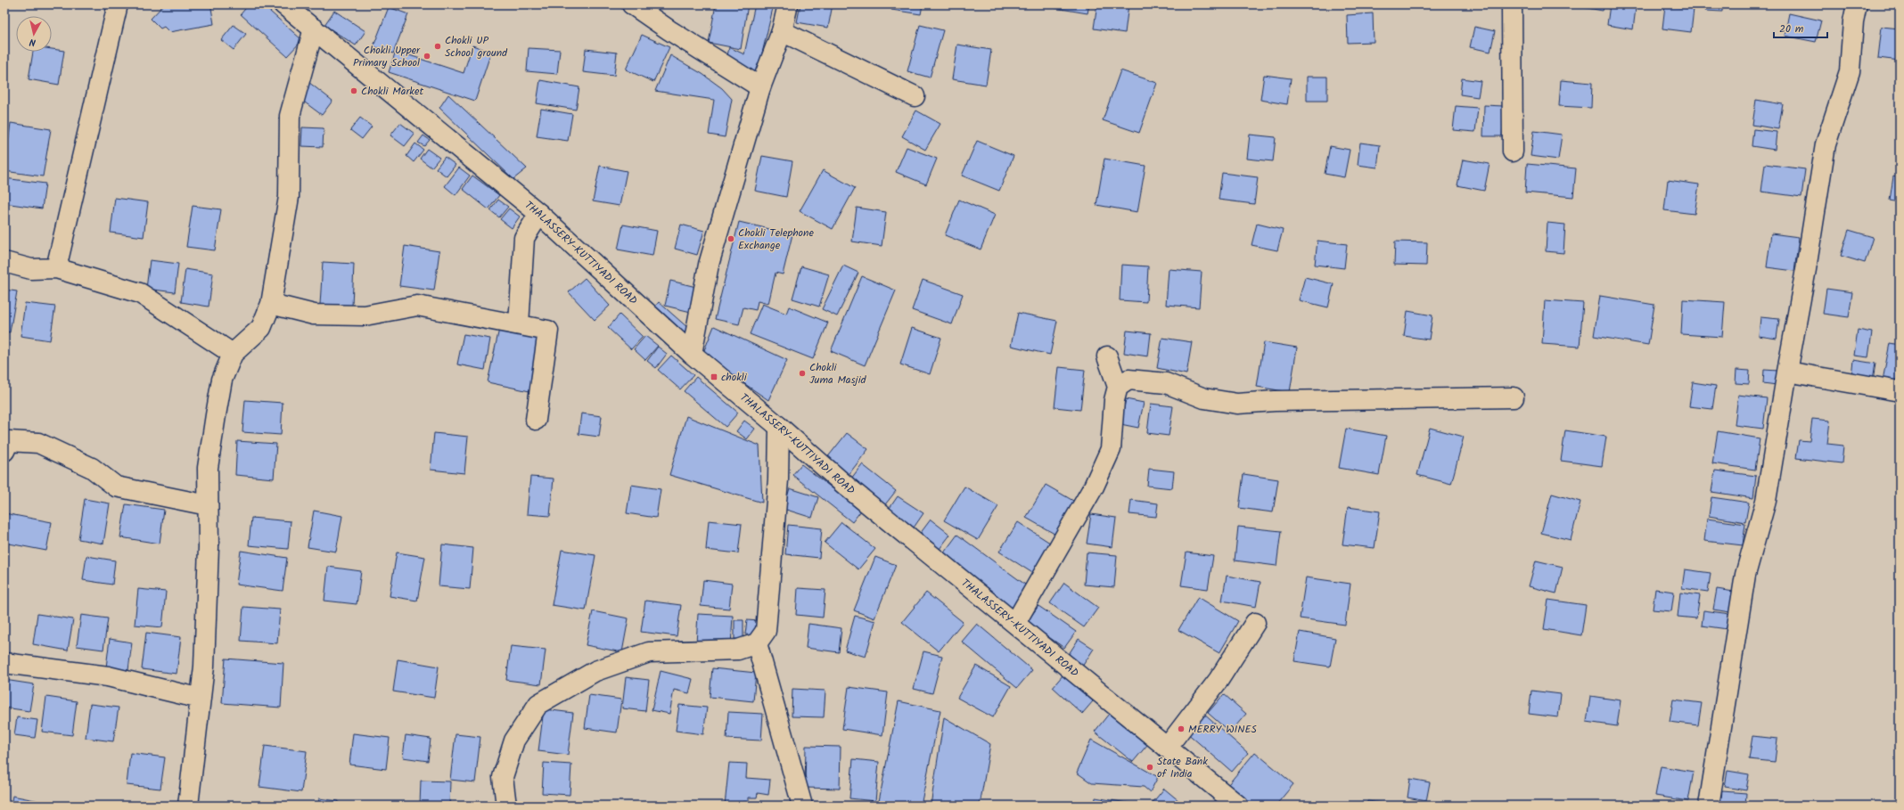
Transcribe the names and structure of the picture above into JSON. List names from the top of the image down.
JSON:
{
  "streets": {
    "street": ["THALASSERY-KUTTIYADI ROAD"]
  },
  "places": {
    "other": [
      "Chokli UP School ground",
      "Chokli Upper Primary School",
      "Chokli Market",
      "Chokli Telephone Exchange",
      "Chokli Juma Masjid",
      "MERRY WINES",
      "State Bank of India"
    ],
    "transit": ["chokli"]
  },
  "scale_bar": "20 m",
  "north": "bottom"
}
